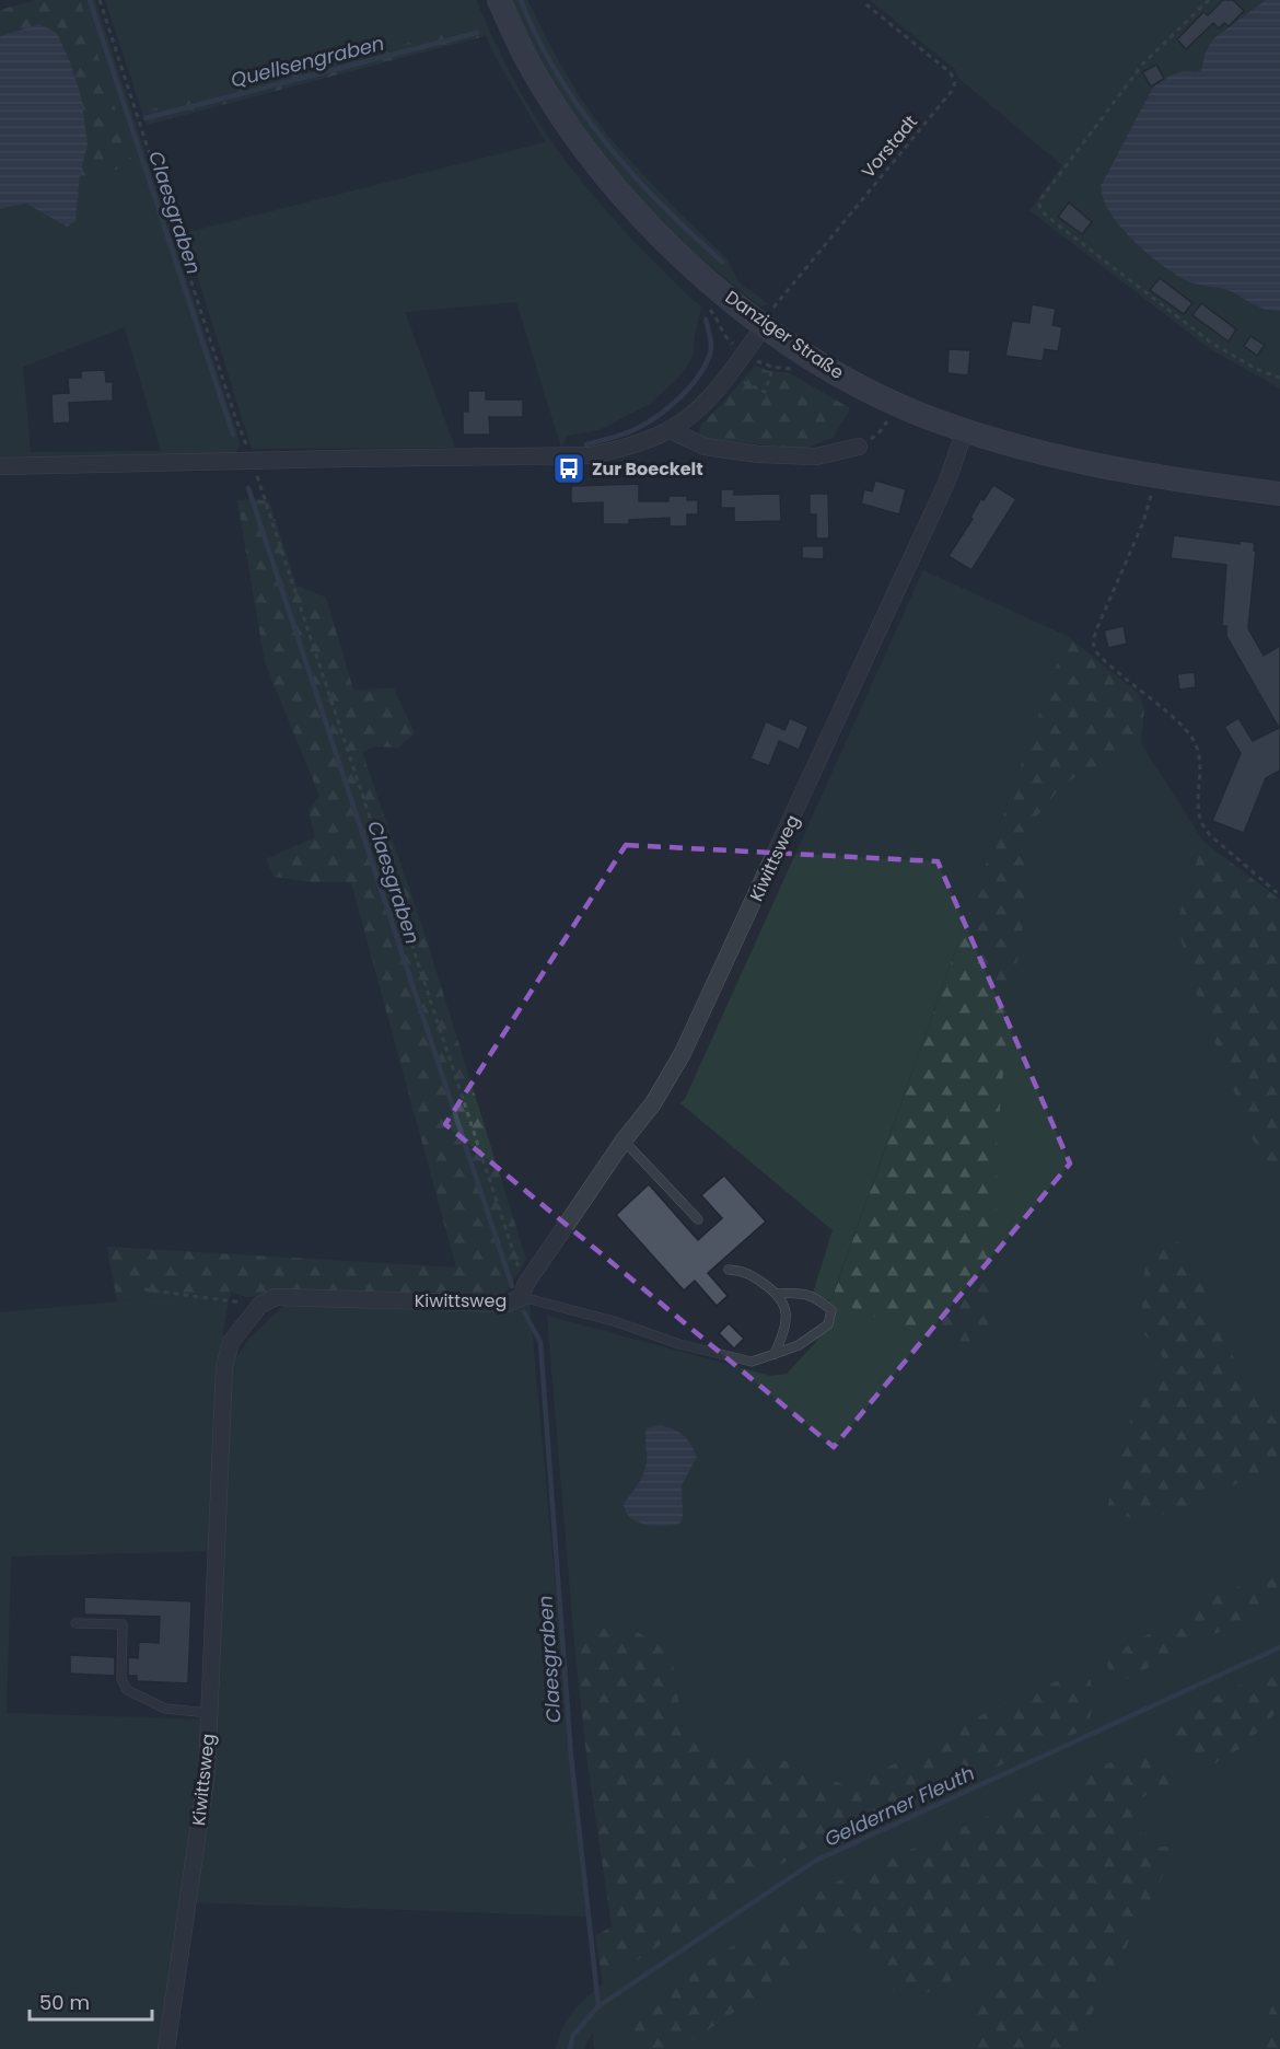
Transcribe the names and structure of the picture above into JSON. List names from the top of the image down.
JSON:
{
  "streets": {
    "street": ["Danziger Straße", "Kiwittsweg"],
    "path": ["Vorstadt"]
  },
  "crossings": [
    ["Vorstadt", "Danziger Straße"],
    ["Danziger Straße", "Kiwittsweg"]
  ],
  "water": ["Quellsengraben", "Claesgraben", "Gelderner Fleuth"],
  "places": {
    "bus stop": ["Zur Boeckelt"]
  },
  "scale_bar": "50 m"
}
